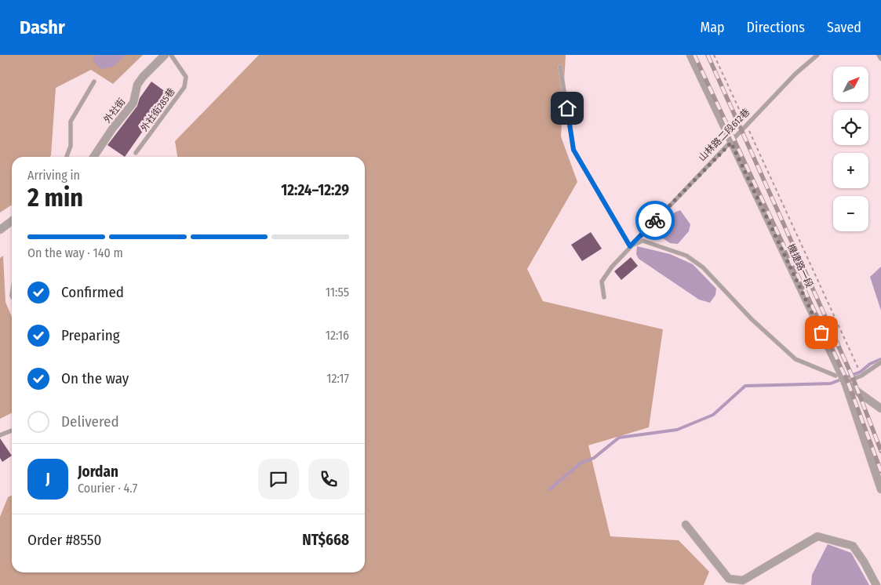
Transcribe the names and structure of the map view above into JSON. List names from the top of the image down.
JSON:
{
  "streets": {
    "street": ["外社街", "機捷路一段"],
    "lane": ["外社街285巷", "山林路二段612巷"]
  },
  "crossings": [
    ["山林路二段612巷", "機捷路一段"]
  ],
  "north": "top right",
  "page": {
    "header": "Dashr",
    "nav": ["Map", "Directions", "Saved"],
    "map_buttons": ["+", "−"],
    "heading": ["2 min", "Arriving in", "12:24–12:29"],
    "panel": [
      "Jordan",
      "Courier · 4.7",
      "Order #8550",
      "NT$668"
    ],
    "bar": "On the way · 140 m",
    "list": [
      ["Confirmed", "11:55"],
      ["Preparing", "12:16"],
      ["On the way", "12:17"],
      "Delivered"
    ],
    "round": "J"
  }
}
